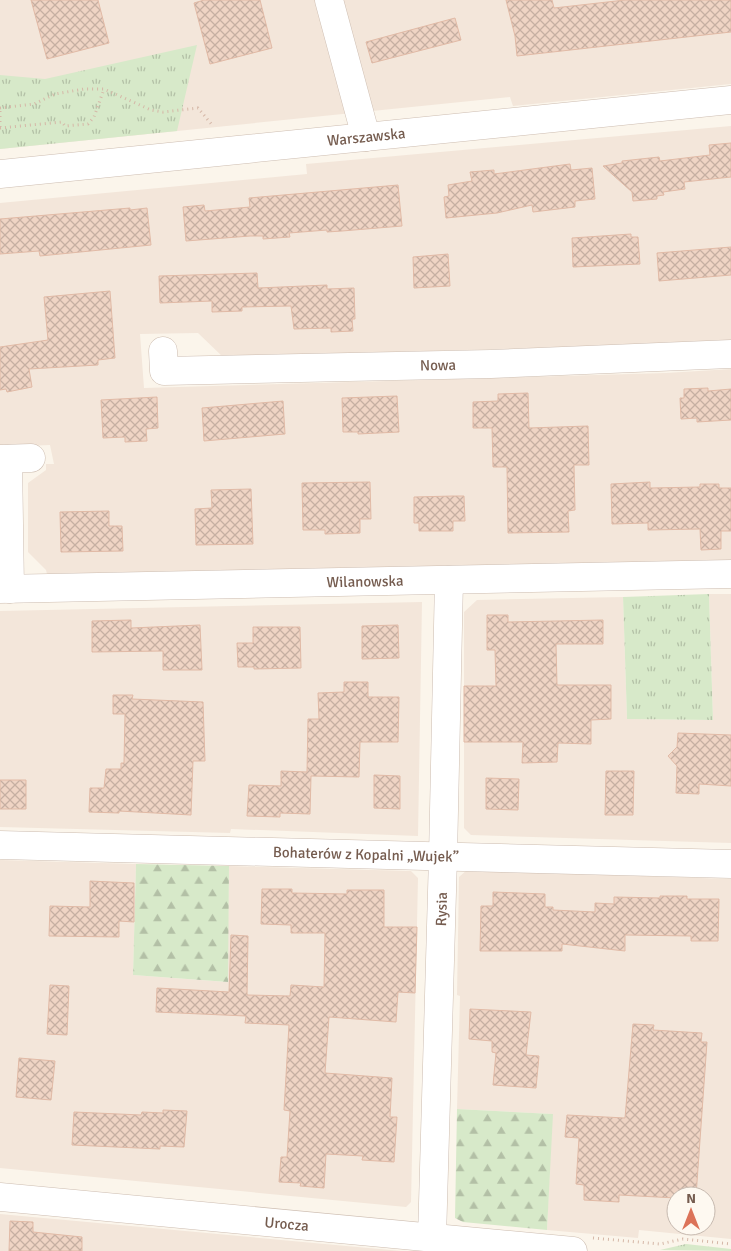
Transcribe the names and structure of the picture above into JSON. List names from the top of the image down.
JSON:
{
  "streets": {
    "street": [
      "Warszawska",
      "Nowa",
      "Wilanowska",
      "Bohaterów z Kopalni „Wujek”",
      "Rysia",
      "Urocza"
    ]
  },
  "crossings": [
    ["Wilanowska", "Rysia"],
    ["Bohaterów z Kopalni „Wujek”", "Rysia"],
    ["Rysia", "Urocza"]
  ],
  "north": "top"
}
